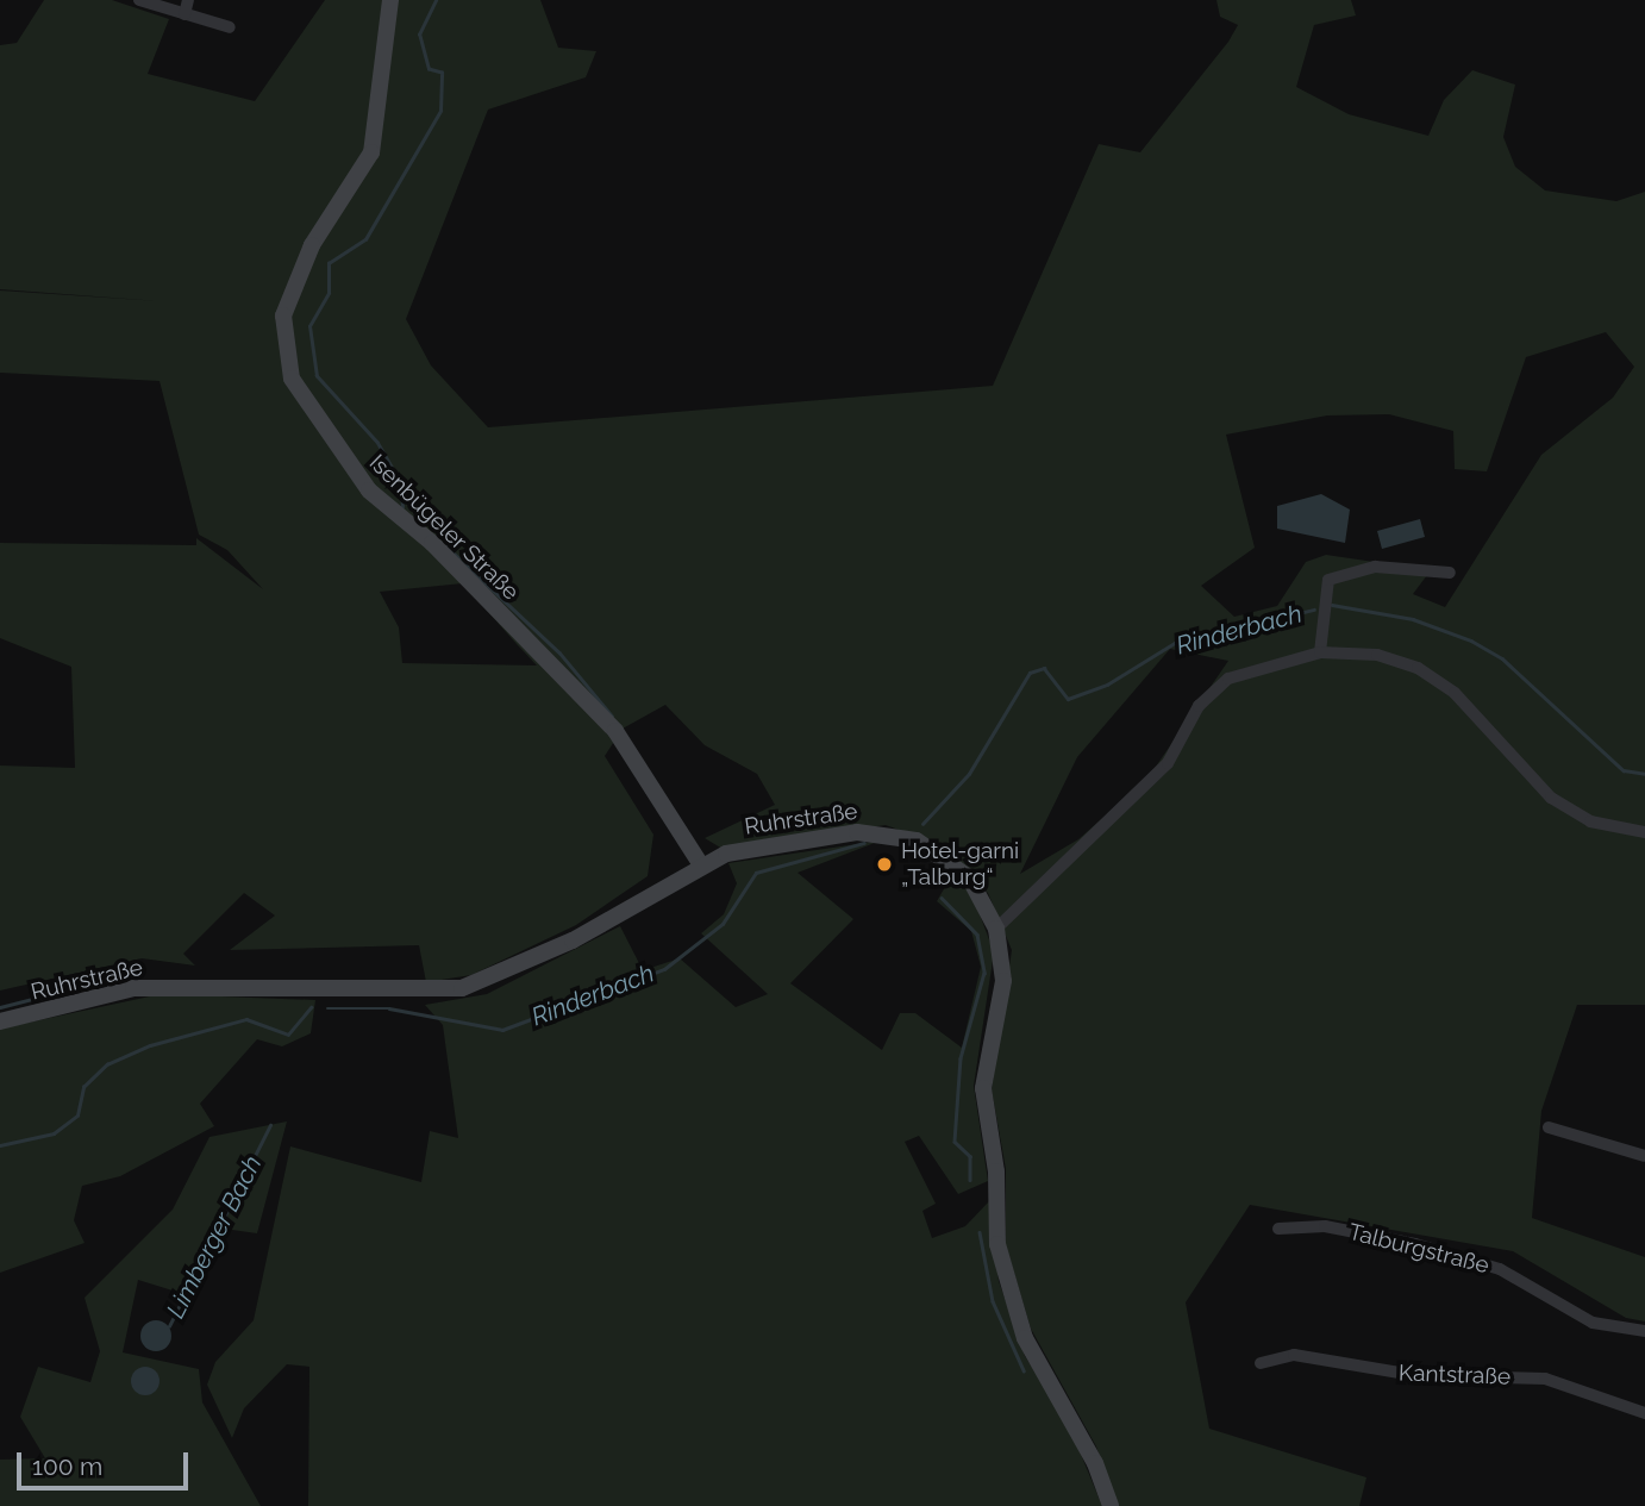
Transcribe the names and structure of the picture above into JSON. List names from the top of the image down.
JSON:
{
  "streets": {
    "main road": ["Isenbügeler Straße", "Ruhrstraße"],
    "street": ["Talburgstraße", "Kantstraße"]
  },
  "crossings": [
    ["Isenbügeler Straße", "Ruhrstraße"]
  ],
  "water": ["Rinderbach", "Limberger Bach"],
  "places": ["Hotel-garni „Talburg“"],
  "scale_bar": "100 m"
}
